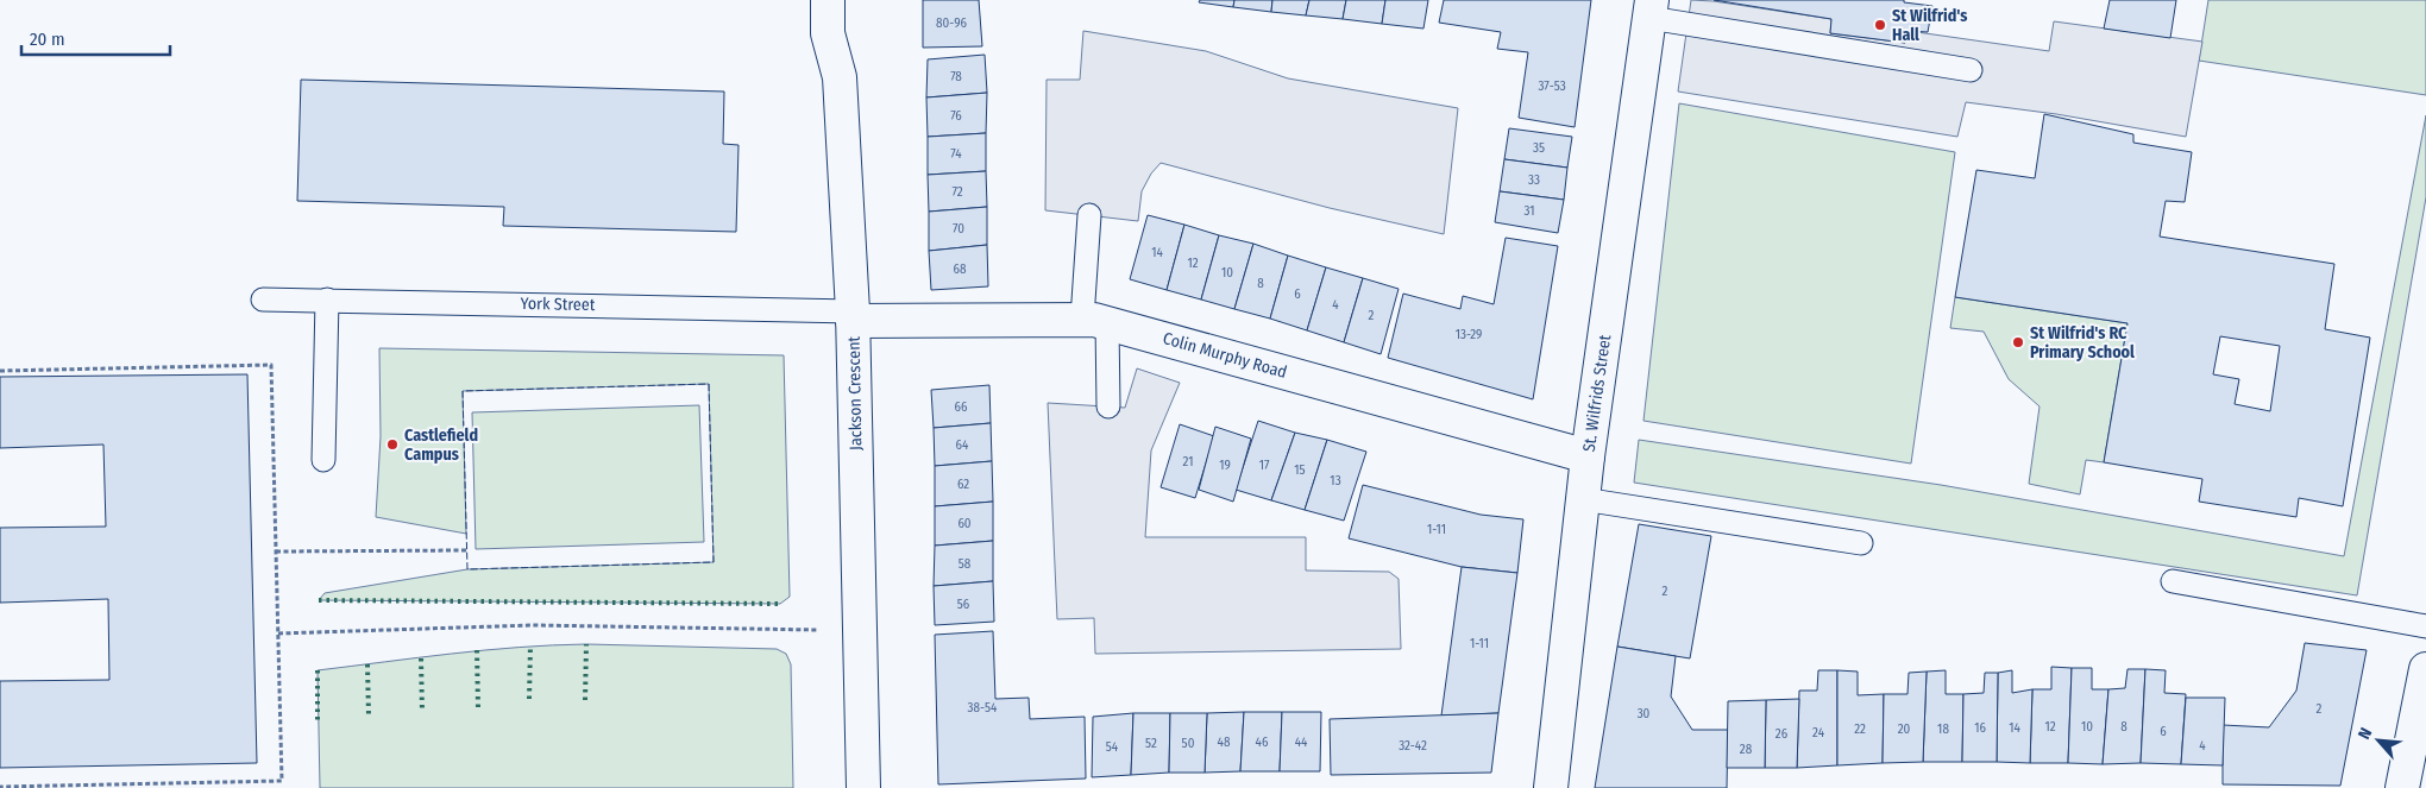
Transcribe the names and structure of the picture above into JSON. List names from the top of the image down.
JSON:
{
  "streets": {
    "street": ["Colin Murphy Road", "Jackson Crescent", "St. Wilfrids Street"],
    "lane": ["York Street"]
  },
  "crossings": [
    ["York Street", "Colin Murphy Road"],
    ["York Street", "Jackson Crescent"],
    ["Colin Murphy Road", "Jackson Crescent"],
    ["Colin Murphy Road", "St. Wilfrids Street"]
  ],
  "places": ["St Wilfrid's Hall", "St Wilfrid's RC Primary School", "Castlefield Campus"],
  "house_numbers": [
    "80-96",
    "78",
    "37-53",
    "76",
    "35",
    "74",
    "33",
    "72",
    "31",
    "70",
    "14",
    "12",
    "68",
    "10",
    "8",
    "6",
    "4",
    "2",
    "13-29",
    "66",
    "64",
    "21",
    "19",
    "17",
    "15",
    "13",
    "62",
    "60",
    "1-11",
    "58",
    "2",
    "56",
    "1-11",
    "38-54",
    "2",
    "30",
    "12",
    "10",
    "8",
    "16",
    "14",
    "22",
    "20",
    "18",
    "6",
    "24",
    "26",
    "48",
    "46",
    "44",
    "52",
    "50",
    "32-42",
    "4",
    "54",
    "28"
  ],
  "scale_bar": "20 m",
  "north": "top left"
}
